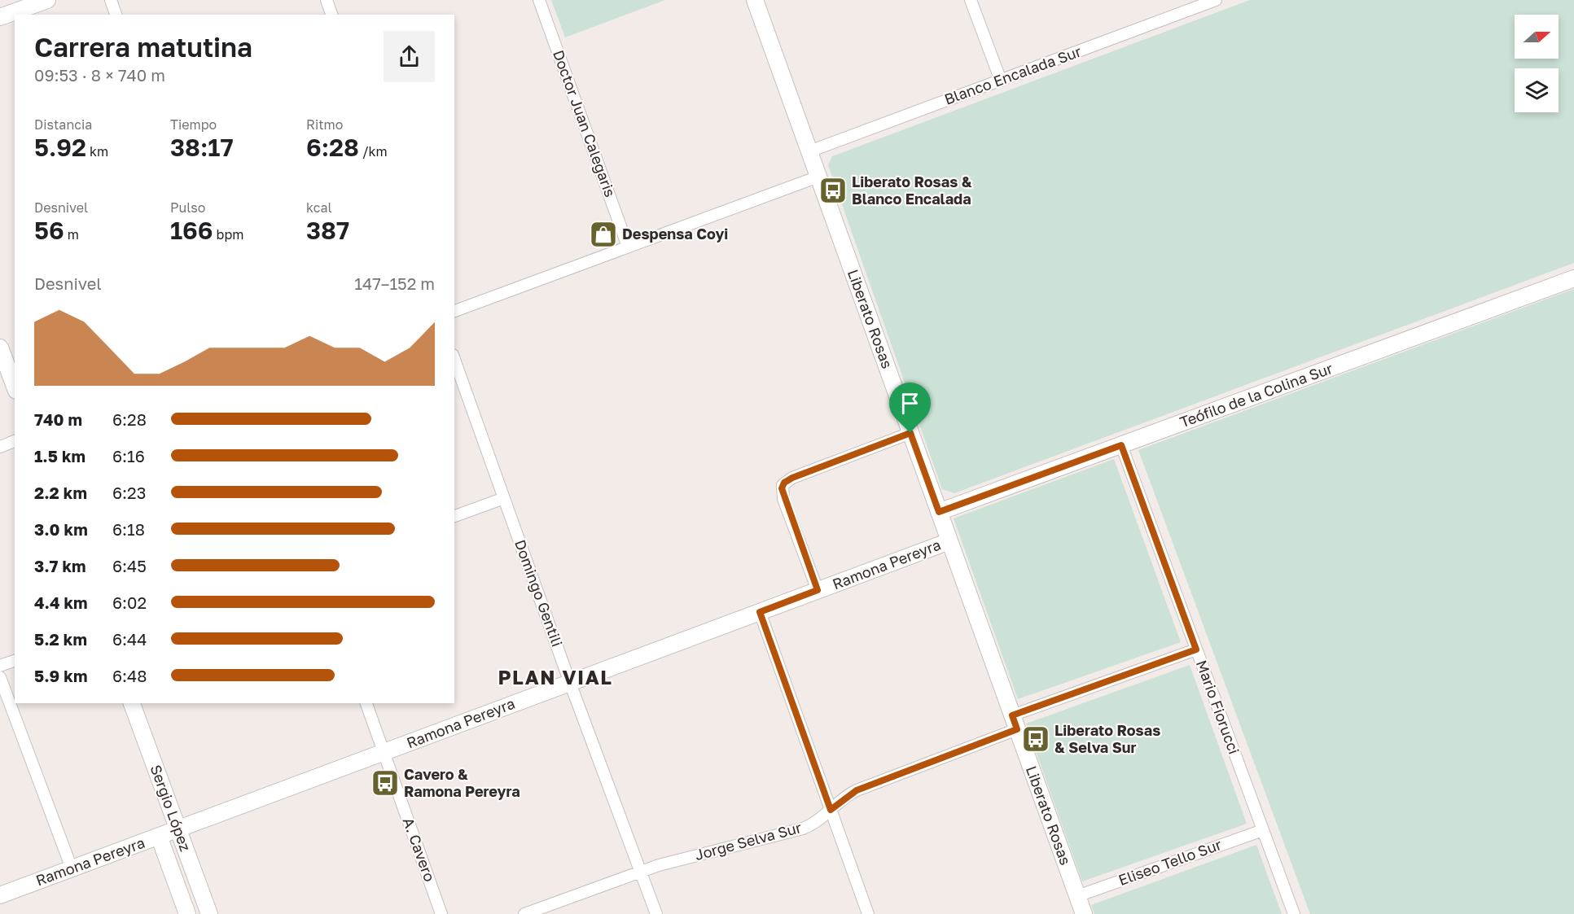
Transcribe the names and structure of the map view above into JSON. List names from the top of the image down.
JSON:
{
  "streets": {
    "street": [
      "Blanco Encalada Sur",
      "Doctor Juan Calegaris",
      "Liberato Rosas",
      "Teófilo de la Colina Sur",
      "Ramona Pereyra",
      "Domingo Gentili",
      "Mario Fiorucci",
      "Sergio López",
      "Jorge Selva Sur",
      "A. Cavero",
      "Eliseo Tello Sur"
    ]
  },
  "crossings": [
    ["Blanco Encalada Sur", "Liberato Rosas"],
    ["Liberato Rosas", "Teófilo de la Colina Sur"],
    ["Liberato Rosas", "Ramona Pereyra"],
    ["Liberato Rosas", "Jorge Selva Sur"],
    ["Liberato Rosas", "Eliseo Tello Sur"],
    ["Teófilo de la Colina Sur", "Mario Fiorucci"],
    ["Ramona Pereyra", "Domingo Gentili"],
    ["Ramona Pereyra", "Sergio López"],
    ["Ramona Pereyra", "A. Cavero"],
    ["Domingo Gentili", "Jorge Selva Sur"],
    ["Mario Fiorucci", "Jorge Selva Sur"],
    ["Mario Fiorucci", "Eliseo Tello Sur"]
  ],
  "districts": ["PLAN VIAL"],
  "places": {
    "bus stop": ["Liberato Rosas & Blanco Encalada", "Liberato Rosas & Selva Sur", "Cavero & Ramona Pereyra"],
    "shop": ["Despensa Coyi"]
  },
  "north": "right",
  "page": {
    "heading": ["Carrera matutina", "09:53 · 8 × 740 m"],
    "stats": [
      ["Distancia", "5.92 km"],
      ["Tiempo", "38:17"],
      ["Ritmo", "6:28 /km"],
      ["Desnivel", "56 m"],
      ["Pulso", "166 bpm"],
      ["kcal", "387"]
    ],
    "chart": ["Desnivel", "147–152 m"],
    "list": [
      {
        "name": "740 m",
        "note": "6:28"
      },
      {
        "name": "1.5 km",
        "note": "6:16"
      },
      {
        "name": "2.2 km",
        "note": "6:23"
      },
      {
        "name": "3.0 km",
        "note": "6:18"
      },
      {
        "name": "3.7 km",
        "note": "6:45"
      },
      {
        "name": "4.4 km",
        "note": "6:02"
      },
      {
        "name": "5.2 km",
        "note": "6:44"
      },
      {
        "name": "5.9 km",
        "note": "6:48"
      }
    ]
  }
}
